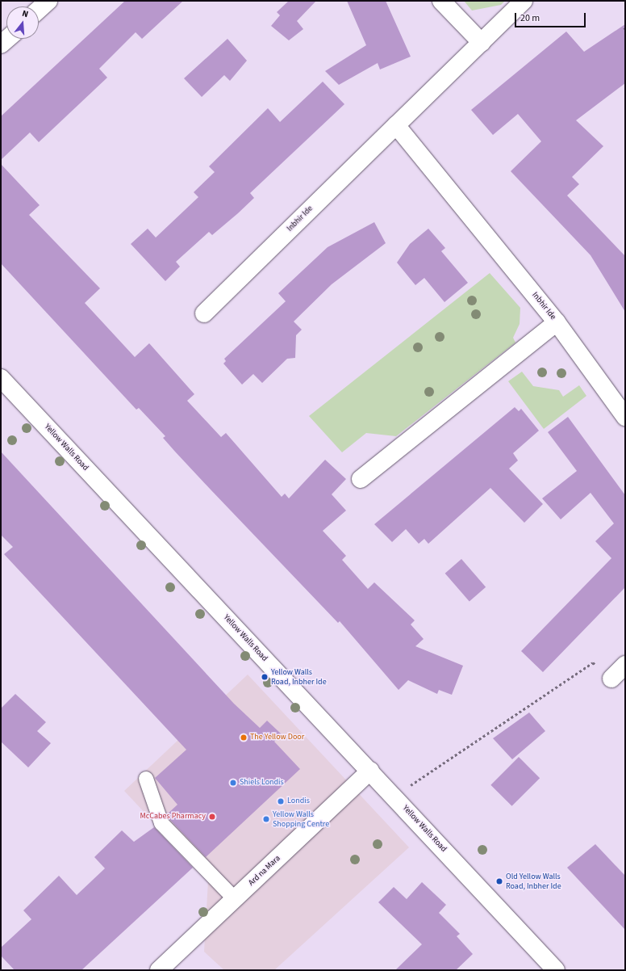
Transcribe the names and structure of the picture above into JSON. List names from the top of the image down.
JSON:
{
  "streets": {
    "street": ["Inbhir Ide", "Yellow Walls Road", "Ard na Mara"]
  },
  "crossings": [
    ["Yellow Walls Road", "Ard na Mara"]
  ],
  "places": [
    "Yellow Walls Road, Inbher Ide",
    "The Yellow Door",
    "Shiels Londis",
    "Londis",
    "McCabes Pharmacy",
    "Yellow Walls Shopping Centre",
    "Old Yellow Walls Road, Inbher Ide"
  ],
  "scale_bar": "20 m",
  "north": "top"
}
